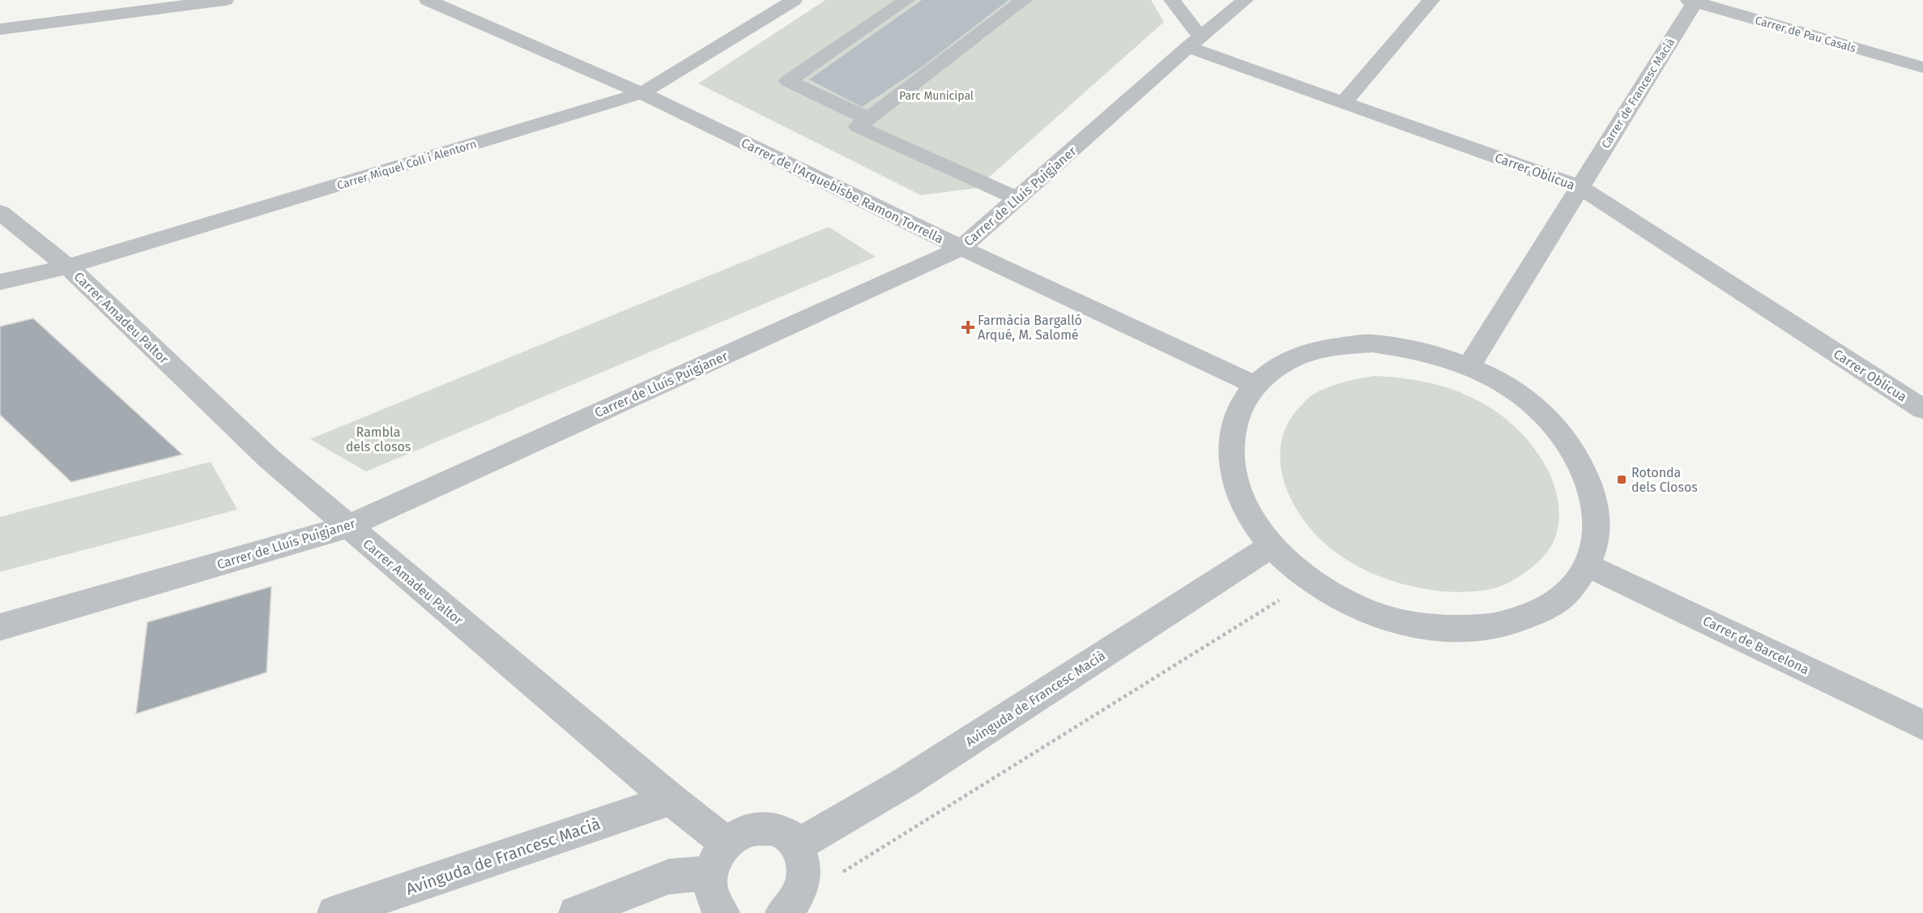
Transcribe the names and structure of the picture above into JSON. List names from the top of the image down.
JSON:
{
  "streets": {
    "street": [
      "Carrer de Pau Casals",
      "Carrer de Francesc Macià",
      "Carrer Miquel Coll i Alentorn",
      "Carrer Oblicua",
      "Carrer de l'Arquebisbe Ramon Torrella",
      "Carrer de Lluís Puigjaner",
      "Carrer Amadeu Paltor",
      "Carrer de Barcelona",
      "Avinguda de Francesc Macià"
    ]
  },
  "crossings": [
    ["Carrer de Pau Casals", "Carrer de Francesc Macià"],
    ["Carrer de Francesc Macià", "Carrer Oblicua"],
    ["Carrer Miquel Coll i Alentorn", "Carrer de l'Arquebisbe Ramon Torrella"],
    ["Carrer Miquel Coll i Alentorn", "Carrer Amadeu Paltor"],
    ["Carrer Oblicua", "Carrer de Lluís Puigjaner"],
    ["Carrer de l'Arquebisbe Ramon Torrella", "Carrer de Lluís Puigjaner"],
    ["Carrer de Lluís Puigjaner", "Carrer Amadeu Paltor"],
    ["Carrer Amadeu Paltor", "Avinguda de Francesc Macià"]
  ],
  "parks": ["Parc Municipal", "Rambla dels closos"],
  "places": {
    "health": ["Farmàcia Bargalló Arqué, M. Salomé"],
    "transit": ["Rotonda dels Closos"]
  }
}
